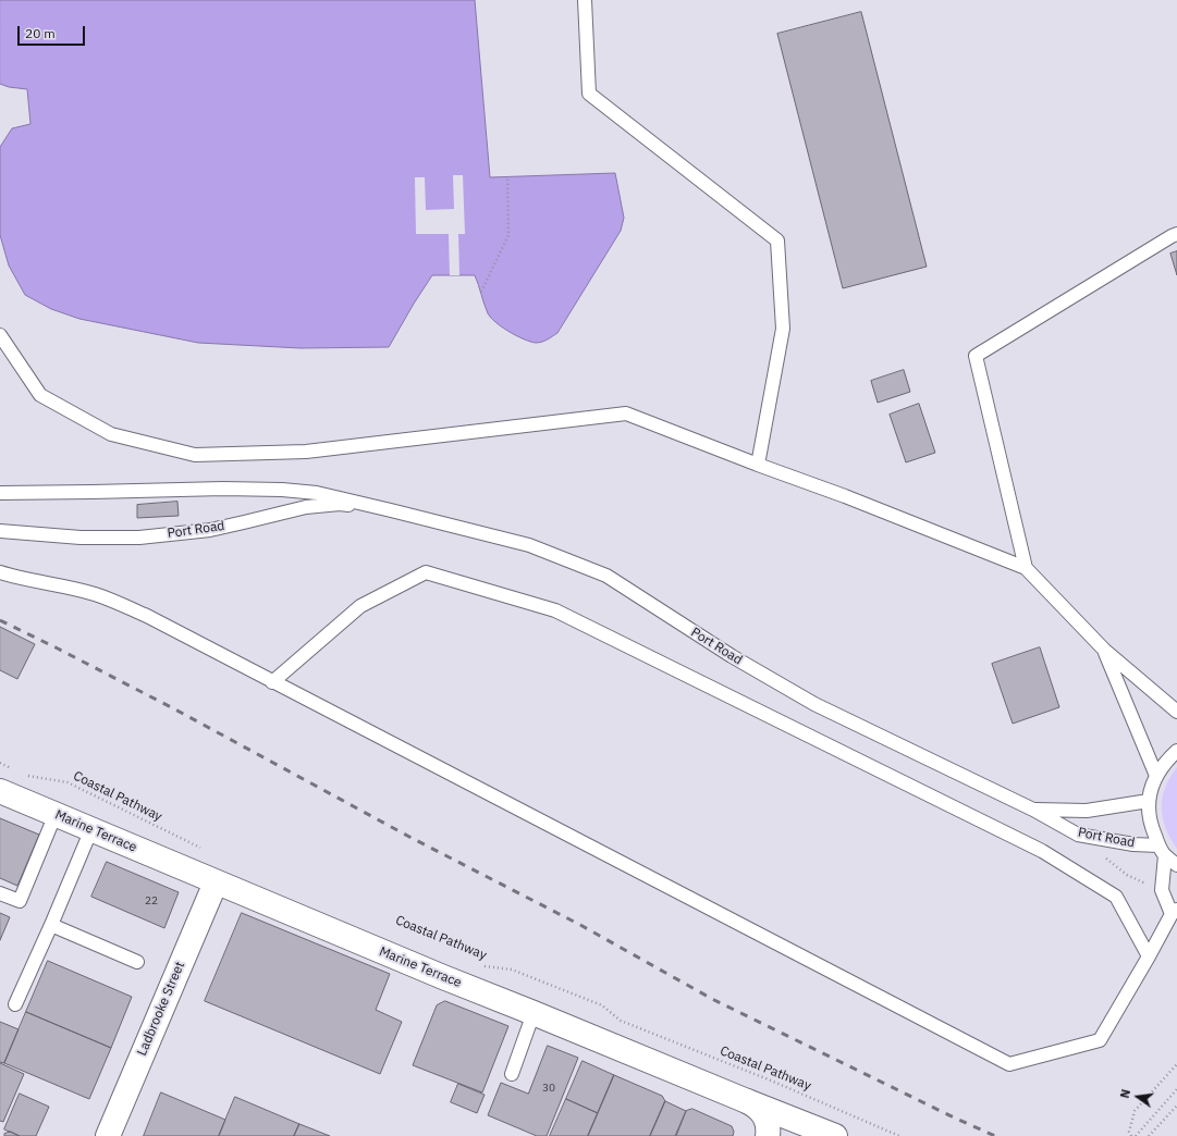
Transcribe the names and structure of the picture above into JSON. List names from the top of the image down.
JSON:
{
  "streets": {
    "street": ["Marine Terrace", "Ladbrooke Street"],
    "lane": ["Port Road"],
    "path": ["Coastal Pathway"]
  },
  "crossings": [
    ["Marine Terrace", "Ladbrooke Street"]
  ],
  "house_numbers": ["22", "30"],
  "scale_bar": "20 m",
  "north": "left"
}
